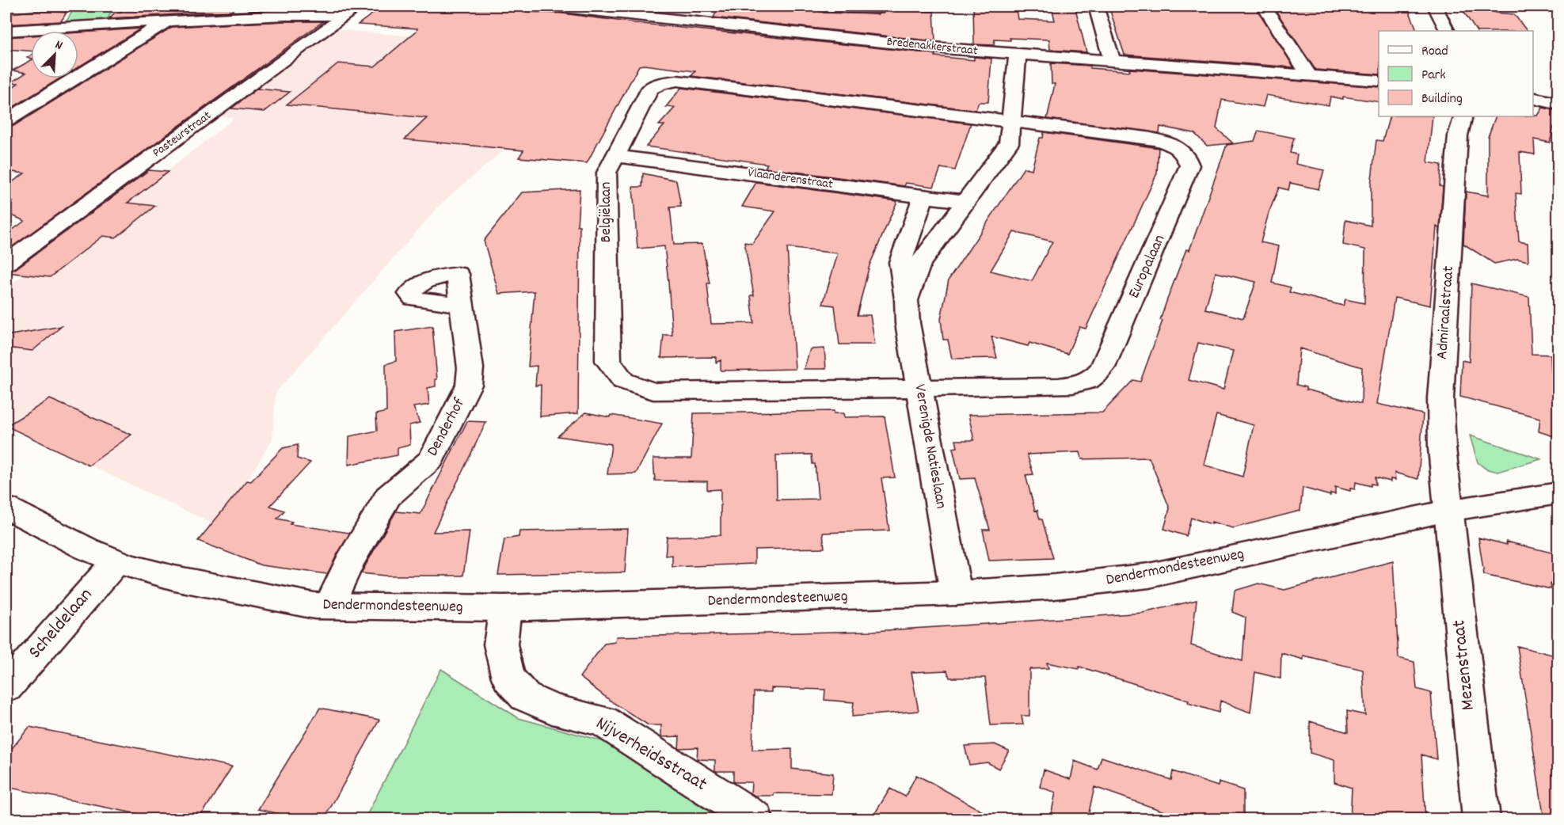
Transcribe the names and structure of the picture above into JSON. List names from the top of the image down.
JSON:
{
  "streets": {
    "street": [
      "Bredenakkerstraat",
      "Pasteurstraat",
      "Vlaanderenstraat",
      "Belgiëlaan",
      "Europalaan",
      "Admiraalstraat",
      "Denderhof",
      "Verenigde Natieslaan",
      "Dendermondesteenweg",
      "Scheldelaan",
      "Mezenstraat",
      "Nijverheidsstraat"
    ]
  },
  "crossings": [
    ["Bredenakkerstraat", "Verenigde Natieslaan"],
    ["Vlaanderenstraat", "Belgiëlaan"],
    ["Vlaanderenstraat", "Verenigde Natieslaan"],
    ["Belgiëlaan", "Europalaan"],
    ["Belgiëlaan", "Verenigde Natieslaan"],
    ["Europalaan", "Verenigde Natieslaan"],
    ["Admiraalstraat", "Dendermondesteenweg"],
    ["Admiraalstraat", "Mezenstraat"],
    ["Denderhof", "Dendermondesteenweg"],
    ["Verenigde Natieslaan", "Dendermondesteenweg"],
    ["Dendermondesteenweg", "Scheldelaan"],
    ["Dendermondesteenweg", "Mezenstraat"],
    ["Dendermondesteenweg", "Nijverheidsstraat"]
  ],
  "legend": ["Road", "Park", "Building"],
  "north": "top right"
}
